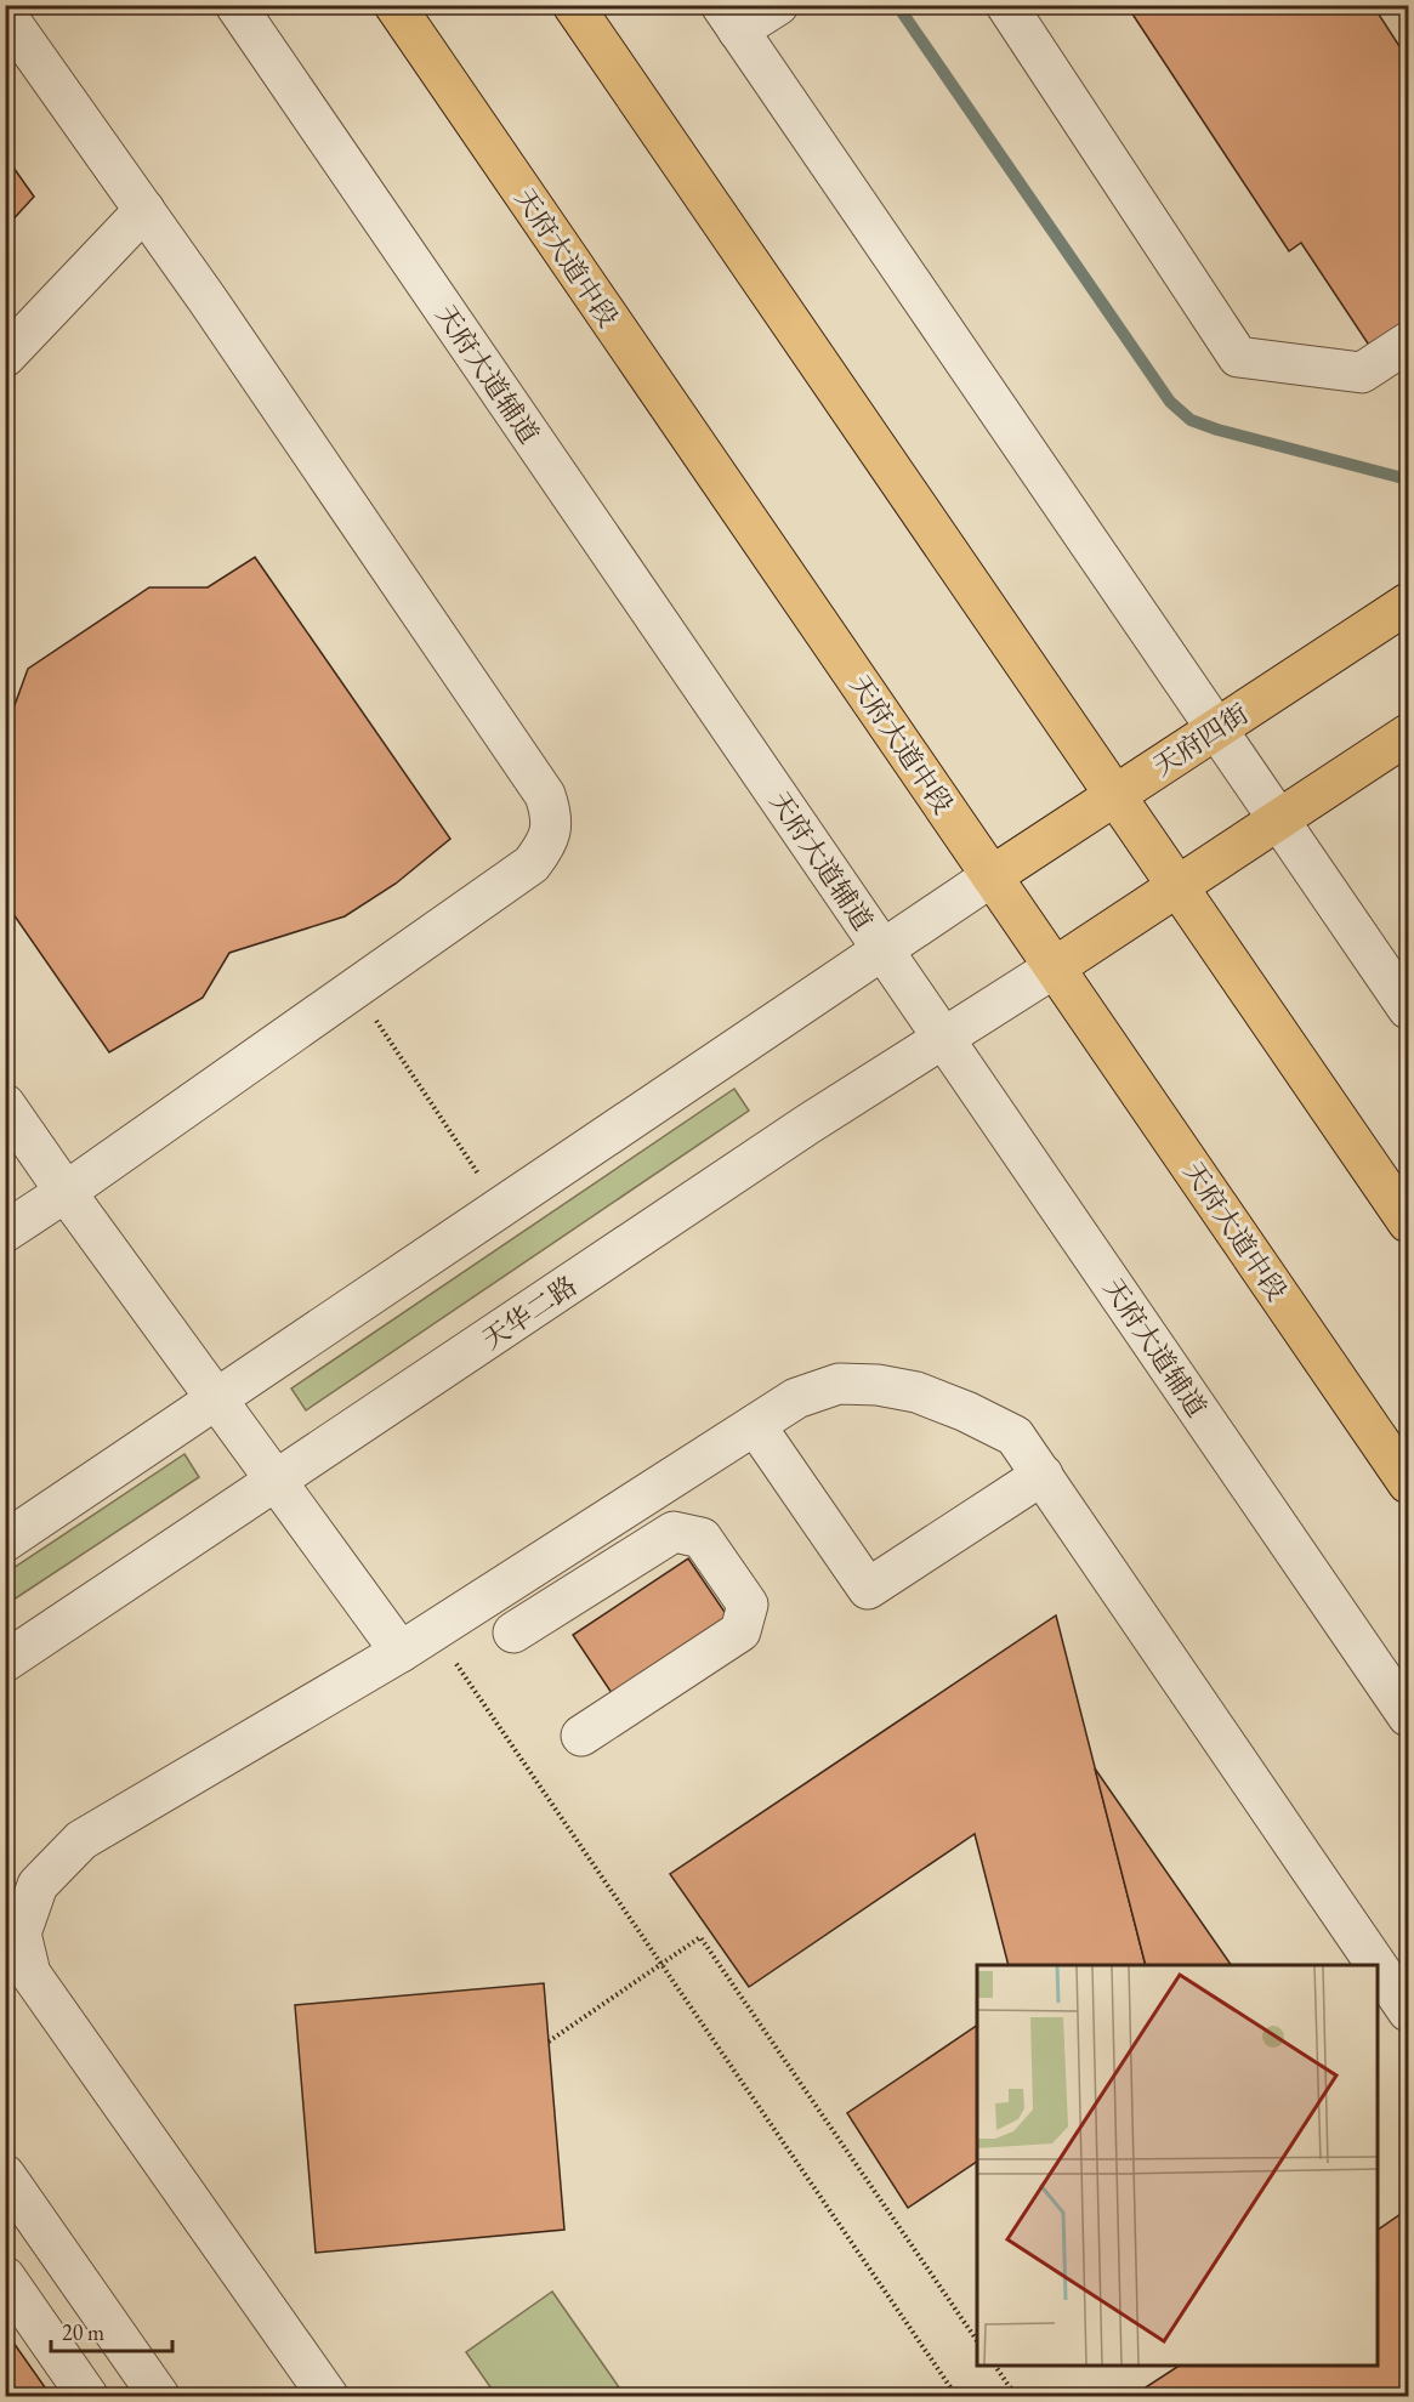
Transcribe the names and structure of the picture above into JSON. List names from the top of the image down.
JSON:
{
  "streets": {
    "main road": ["天府大道中段", "天府四街"],
    "street": ["天府大道辅道", "天华二路"]
  },
  "crossings": [
    ["天府大道中段", "天府四街"],
    ["天府大道中段", "天华二路"],
    ["天府大道辅道", "天华二路"]
  ],
  "scale_bar": "20 m"
}
